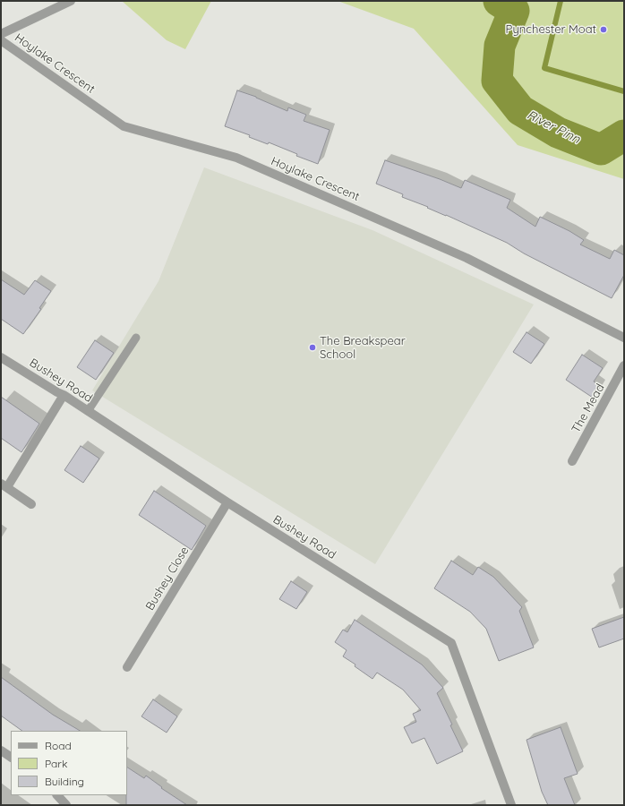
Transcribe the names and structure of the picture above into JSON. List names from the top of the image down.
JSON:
{
  "streets": {
    "street": [
      "Hoylake Crescent",
      "Bushey Road",
      "The Mead",
      "Bushey Close"
    ]
  },
  "crossings": [
    ["Bushey Road", "Bushey Close"]
  ],
  "water": ["River Pinn"],
  "places": ["Pynchester Moat", "The Breakspear School"],
  "legend": ["Road", "Park", "Building"]
}
